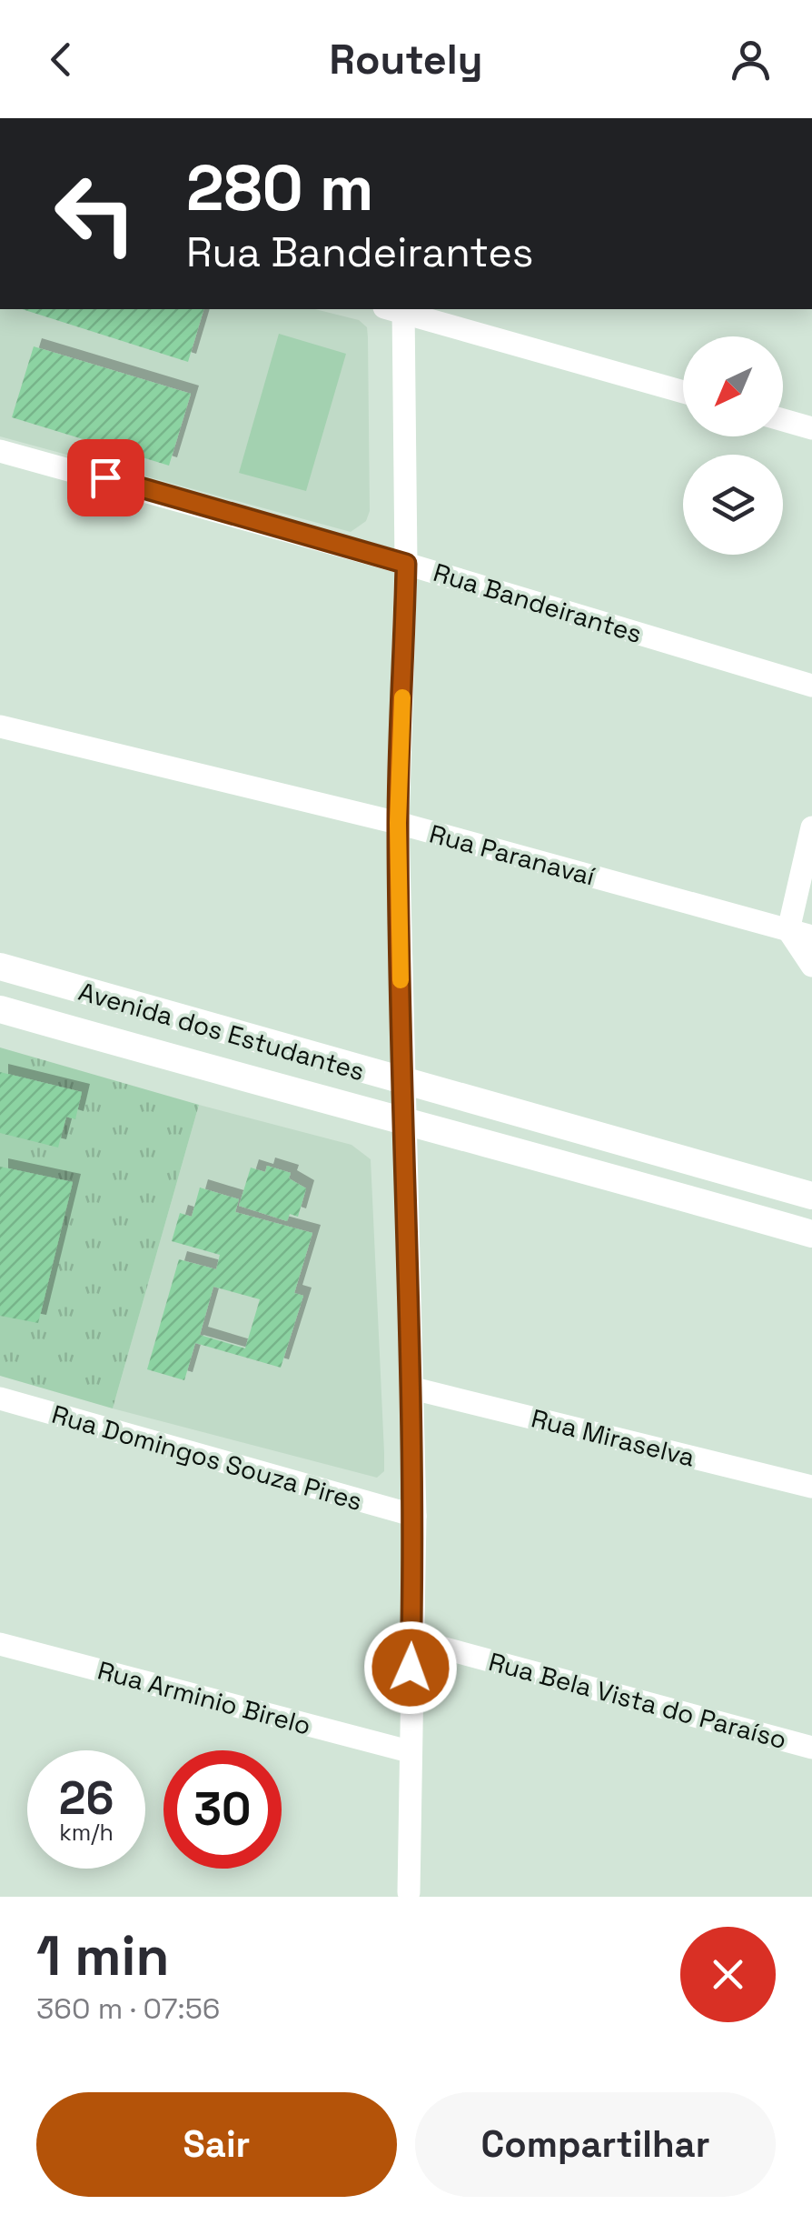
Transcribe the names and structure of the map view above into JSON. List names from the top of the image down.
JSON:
{
  "streets": {
    "street": [
      "Rua Bandeirantes",
      "Rua Paranavaí",
      "Avenida dos Estudantes",
      "Rua Miraselva",
      "Rua Domingos Souza Pires",
      "Rua Arminio Birelo",
      "Rua Bela Vista do Paraíso"
    ]
  },
  "north": "bottom left",
  "page": {
    "header": "Routely",
    "turn": ["280 m", "Rua Bandeirantes"],
    "speed": "26 km/h",
    "limit": "30",
    "heading": ["1 min", "360 m · 07:56"],
    "buttons": ["Sair", "Compartilhar"]
  }
}
